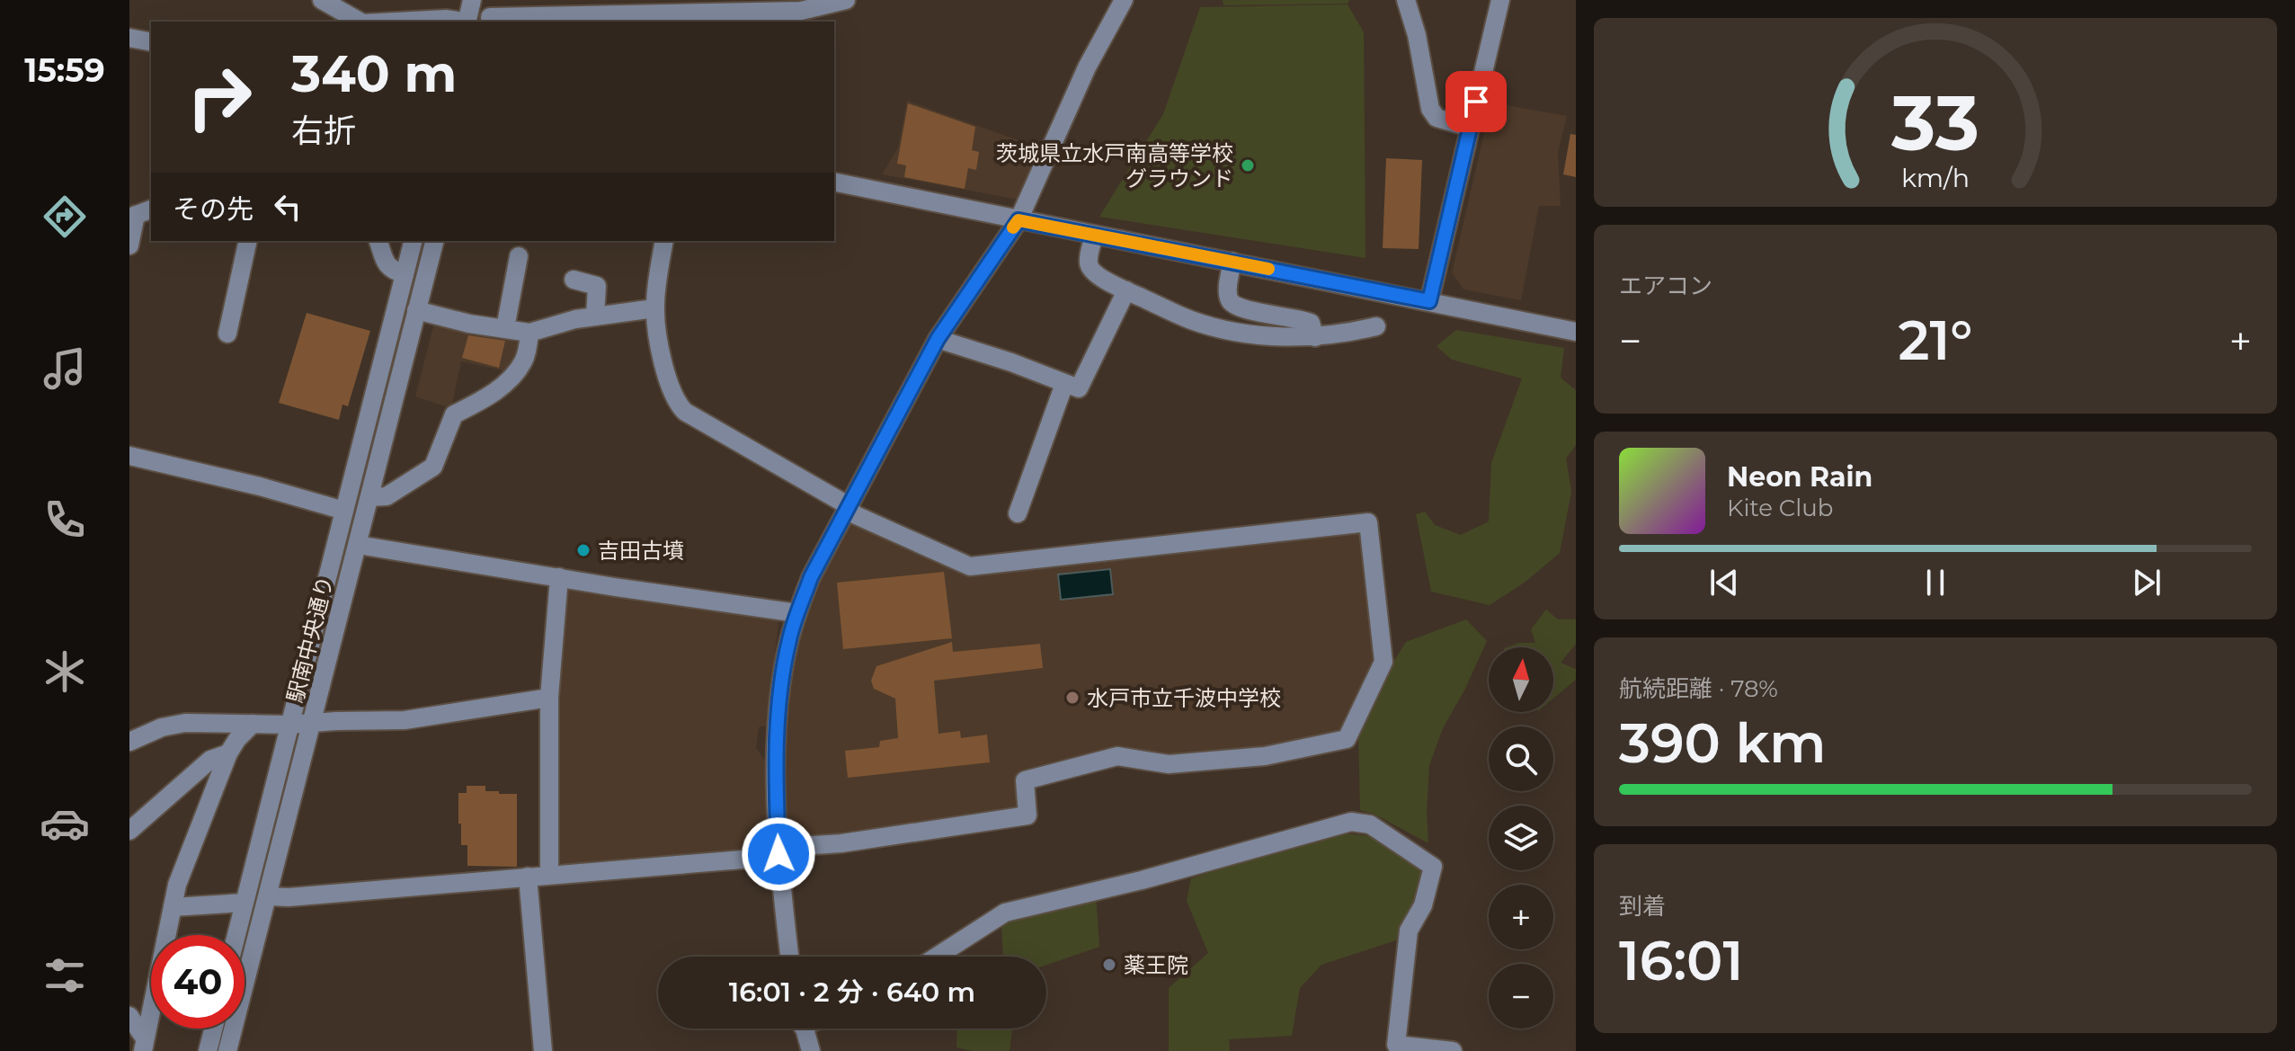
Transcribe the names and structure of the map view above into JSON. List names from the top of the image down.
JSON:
{
  "streets": {
    "street": ["駅南中央通り"]
  },
  "places": [
    "茨城県立水戸南高等学校 グラウンド",
    "吉田古墳",
    "水戸市立千波中学校",
    "薬王院"
  ],
  "north": "top",
  "page": {
    "tabs": "15:59",
    "turn": ["340 m", "右折"],
    "then": "その先",
    "tile": [
      "エアコン",
      ["航続距離 · 78%", "390 km"],
      ["到着", "16:01"]
    ],
    "heat": ["−", "21°", "+"],
    "song": ["Neon Rain", "Kite Club"],
    "map_buttons": ["+", "−"],
    "limit": "40",
    "trip": "16:01 · 2 分 · 640 m",
    "gauge": ["33", "km/h"]
  }
}
